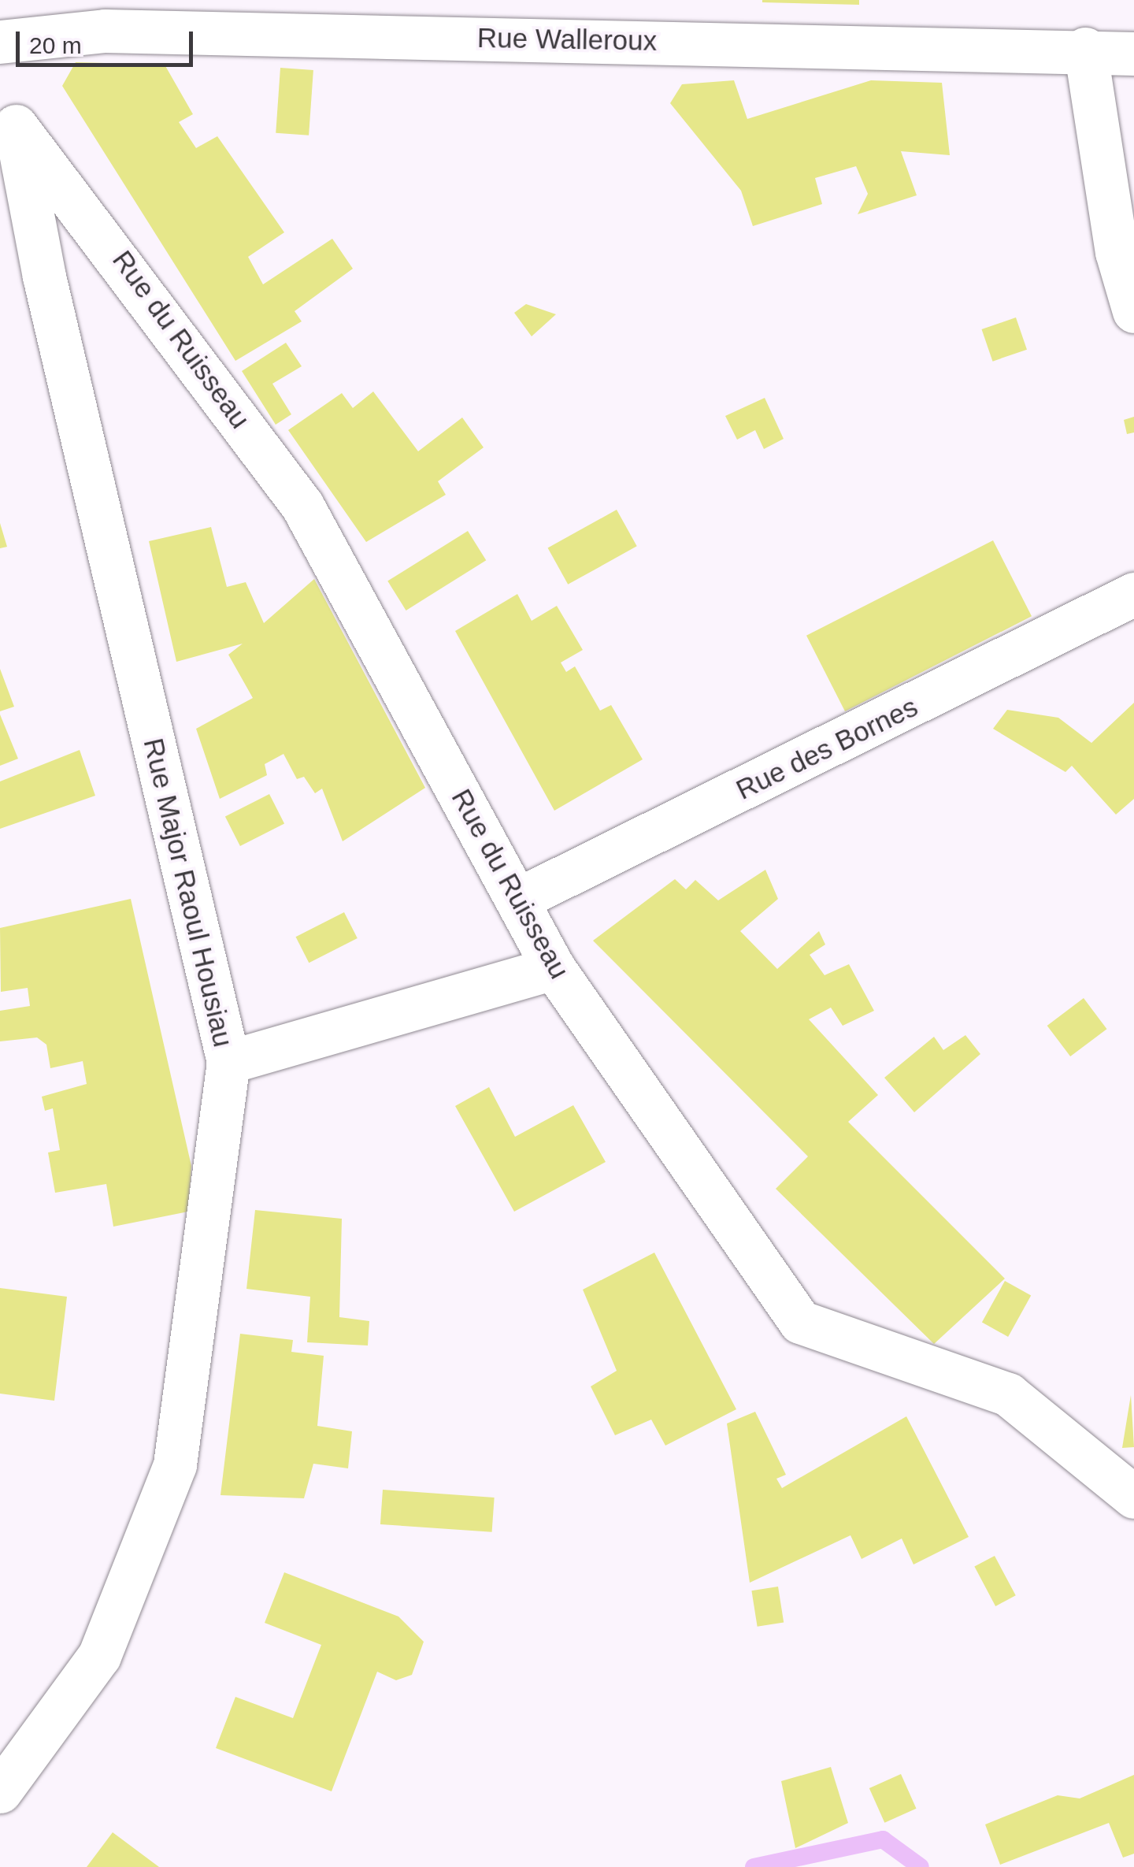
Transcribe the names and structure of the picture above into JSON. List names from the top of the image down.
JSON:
{
  "streets": {
    "street": [
      "Rue Walleroux",
      "Rue du Ruisseau",
      "Rue des Bornes",
      "Rue Major Raoul Housiau"
    ]
  },
  "crossings": [
    ["Rue du Ruisseau", "Rue des Bornes"],
    ["Rue du Ruisseau", "Rue Major Raoul Housiau"]
  ],
  "scale_bar": "20 m"
}
